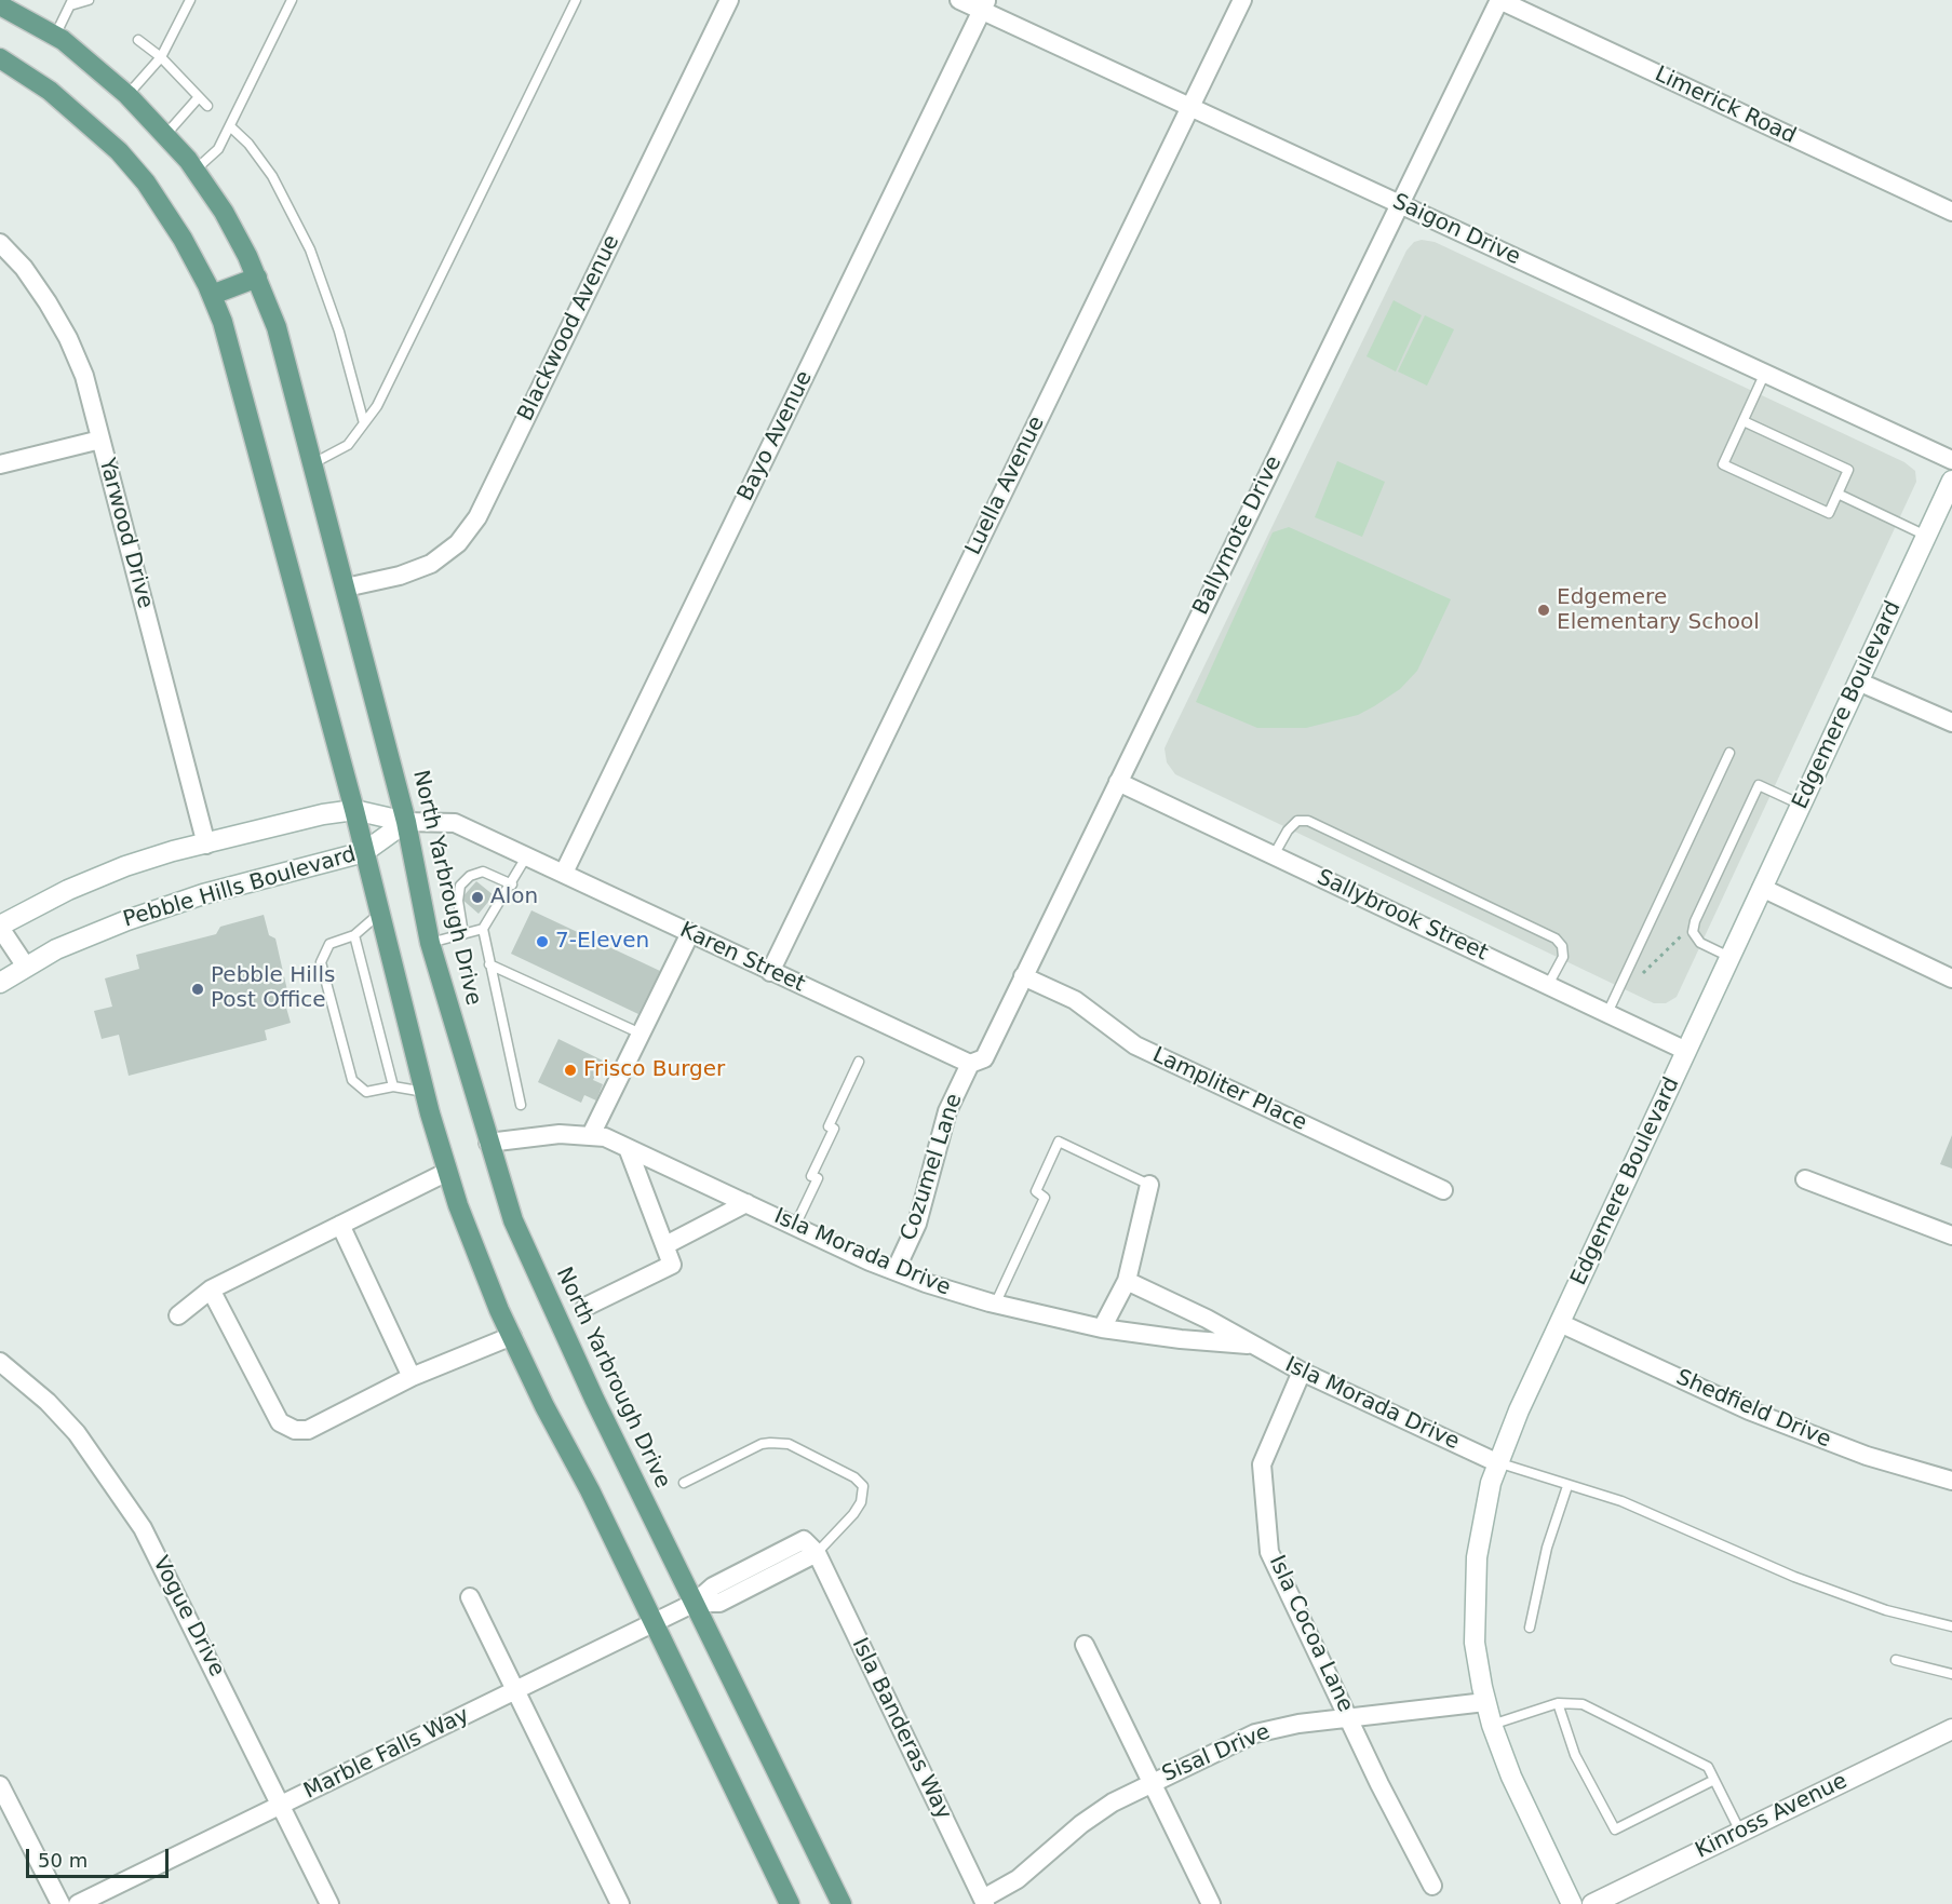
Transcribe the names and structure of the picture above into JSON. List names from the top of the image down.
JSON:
{
  "streets": {
    "main road": [
      "Edgemere Boulevard",
      "Pebble Hills Boulevard",
      "North Yarbrough Drive",
      "Kinross Avenue"
    ],
    "street": [
      "Limerick Road",
      "Saigon Drive",
      "Blackwood Avenue",
      "Bayo Avenue",
      "Luella Avenue",
      "Yarwood Drive",
      "Ballymote Drive",
      "Sallybrook Street",
      "Karen Street",
      "Lampliter Place",
      "Cozumel Lane",
      "Isla Morada Drive",
      "Shedfield Drive",
      "Vogue Drive",
      "Isla Cocoa Lane",
      "Isla Banderas Way",
      "Marble Falls Way",
      "Sisal Drive"
    ]
  },
  "crossings": [
    ["Limerick Road", "Ballymote Drive"],
    ["Saigon Drive", "Bayo Avenue"],
    ["Saigon Drive", "Luella Avenue"],
    ["Saigon Drive", "Ballymote Drive"],
    ["Blackwood Avenue", "North Yarbrough Drive"],
    ["Bayo Avenue", "Karen Street"],
    ["Luella Avenue", "Karen Street"],
    ["Yarwood Drive", "Pebble Hills Boulevard"],
    ["Ballymote Drive", "Sallybrook Street"],
    ["Ballymote Drive", "Karen Street"],
    ["Ballymote Drive", "Lampliter Place"],
    ["Ballymote Drive", "Cozumel Lane"],
    ["Edgemere Boulevard", "Sallybrook Street"],
    ["Edgemere Boulevard", "Isla Morada Drive"],
    ["Edgemere Boulevard", "Shedfield Drive"],
    ["Edgemere Boulevard", "Sisal Drive"],
    ["Pebble Hills Boulevard", "North Yarbrough Drive"],
    ["Pebble Hills Boulevard", "Karen Street"],
    ["North Yarbrough Drive", "Karen Street"],
    ["North Yarbrough Drive", "Isla Morada Drive"],
    ["North Yarbrough Drive", "Marble Falls Way"],
    ["Karen Street", "Cozumel Lane"],
    ["Cozumel Lane", "Isla Morada Drive"],
    ["Isla Morada Drive", "Isla Cocoa Lane"],
    ["Vogue Drive", "Marble Falls Way"],
    ["Isla Cocoa Lane", "Sisal Drive"],
    ["Isla Banderas Way", "Sisal Drive"]
  ],
  "places": [
    "Edgemere Elementary School",
    "Alon",
    "7-Eleven",
    "Pebble Hills Post Office",
    "Frisco Burger"
  ],
  "scale_bar": "50 m"
}
